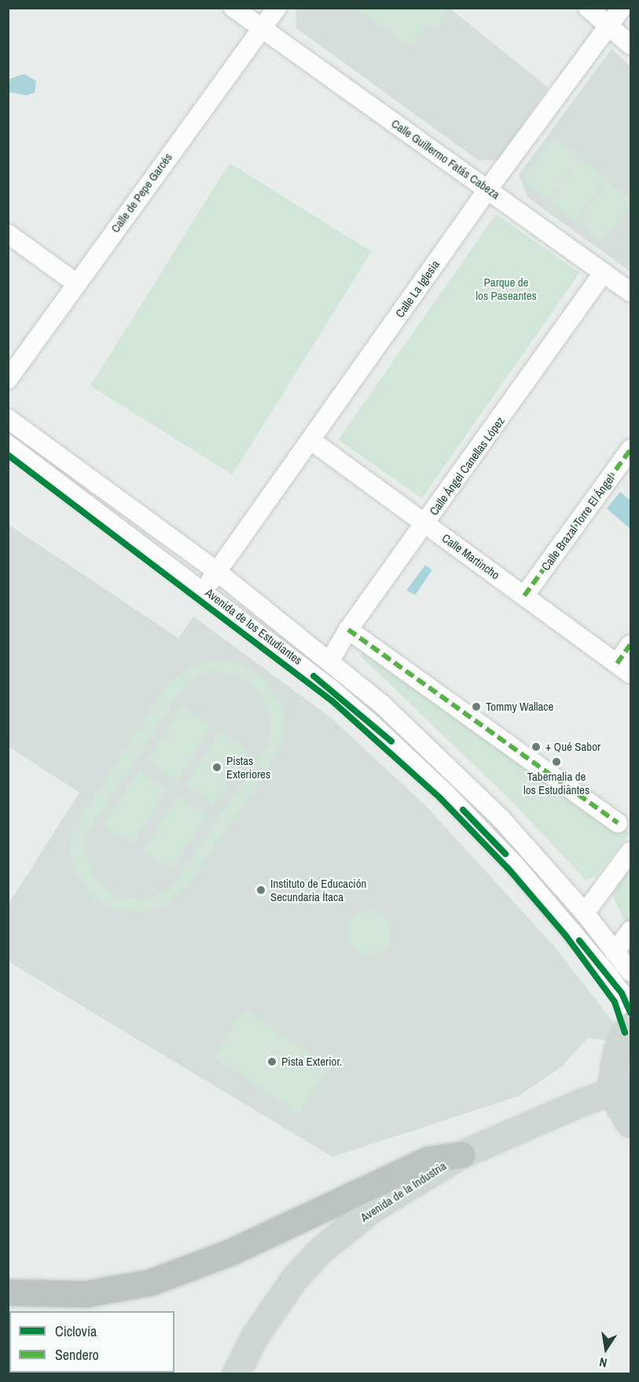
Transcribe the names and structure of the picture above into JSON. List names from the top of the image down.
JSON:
{
  "streets": {
    "main road": ["Avenida de la Industria"],
    "street": [
      "Calle Guillermo Fatás Cabeza",
      "Calle de Pepe Garcés",
      "Calle La Iglesia",
      "Calle Ángel Canellas López",
      "Calle Brazal Torre El Ángel",
      "Calle Martincho",
      "Avenida de los Estudiantes"
    ]
  },
  "crossings": [
    ["Calle Guillermo Fatás Cabeza", "Calle de Pepe Garcés"],
    ["Calle Guillermo Fatás Cabeza", "Calle La Iglesia"],
    ["Calle Guillermo Fatás Cabeza", "Calle Ángel Canellas López"],
    ["Calle La Iglesia", "Calle Martincho"],
    ["Calle La Iglesia", "Avenida de los Estudiantes"],
    ["Calle Ángel Canellas López", "Calle Martincho"],
    ["Calle Ángel Canellas López", "Avenida de los Estudiantes"],
    ["Calle Brazal Torre El Ángel", "Calle Martincho"]
  ],
  "parks": ["Parque de los Paseantes"],
  "places": [
    "Tommy Wallace",
    "+ Qué Sabor",
    "Tabernalia de los Estudiantes",
    "Pistas Exteriores",
    "Instituto de Educación Secundaria Ítaca",
    "Pista Exterior."
  ],
  "legend": ["Ciclovía", "Sendero"],
  "north": "bottom"
}
